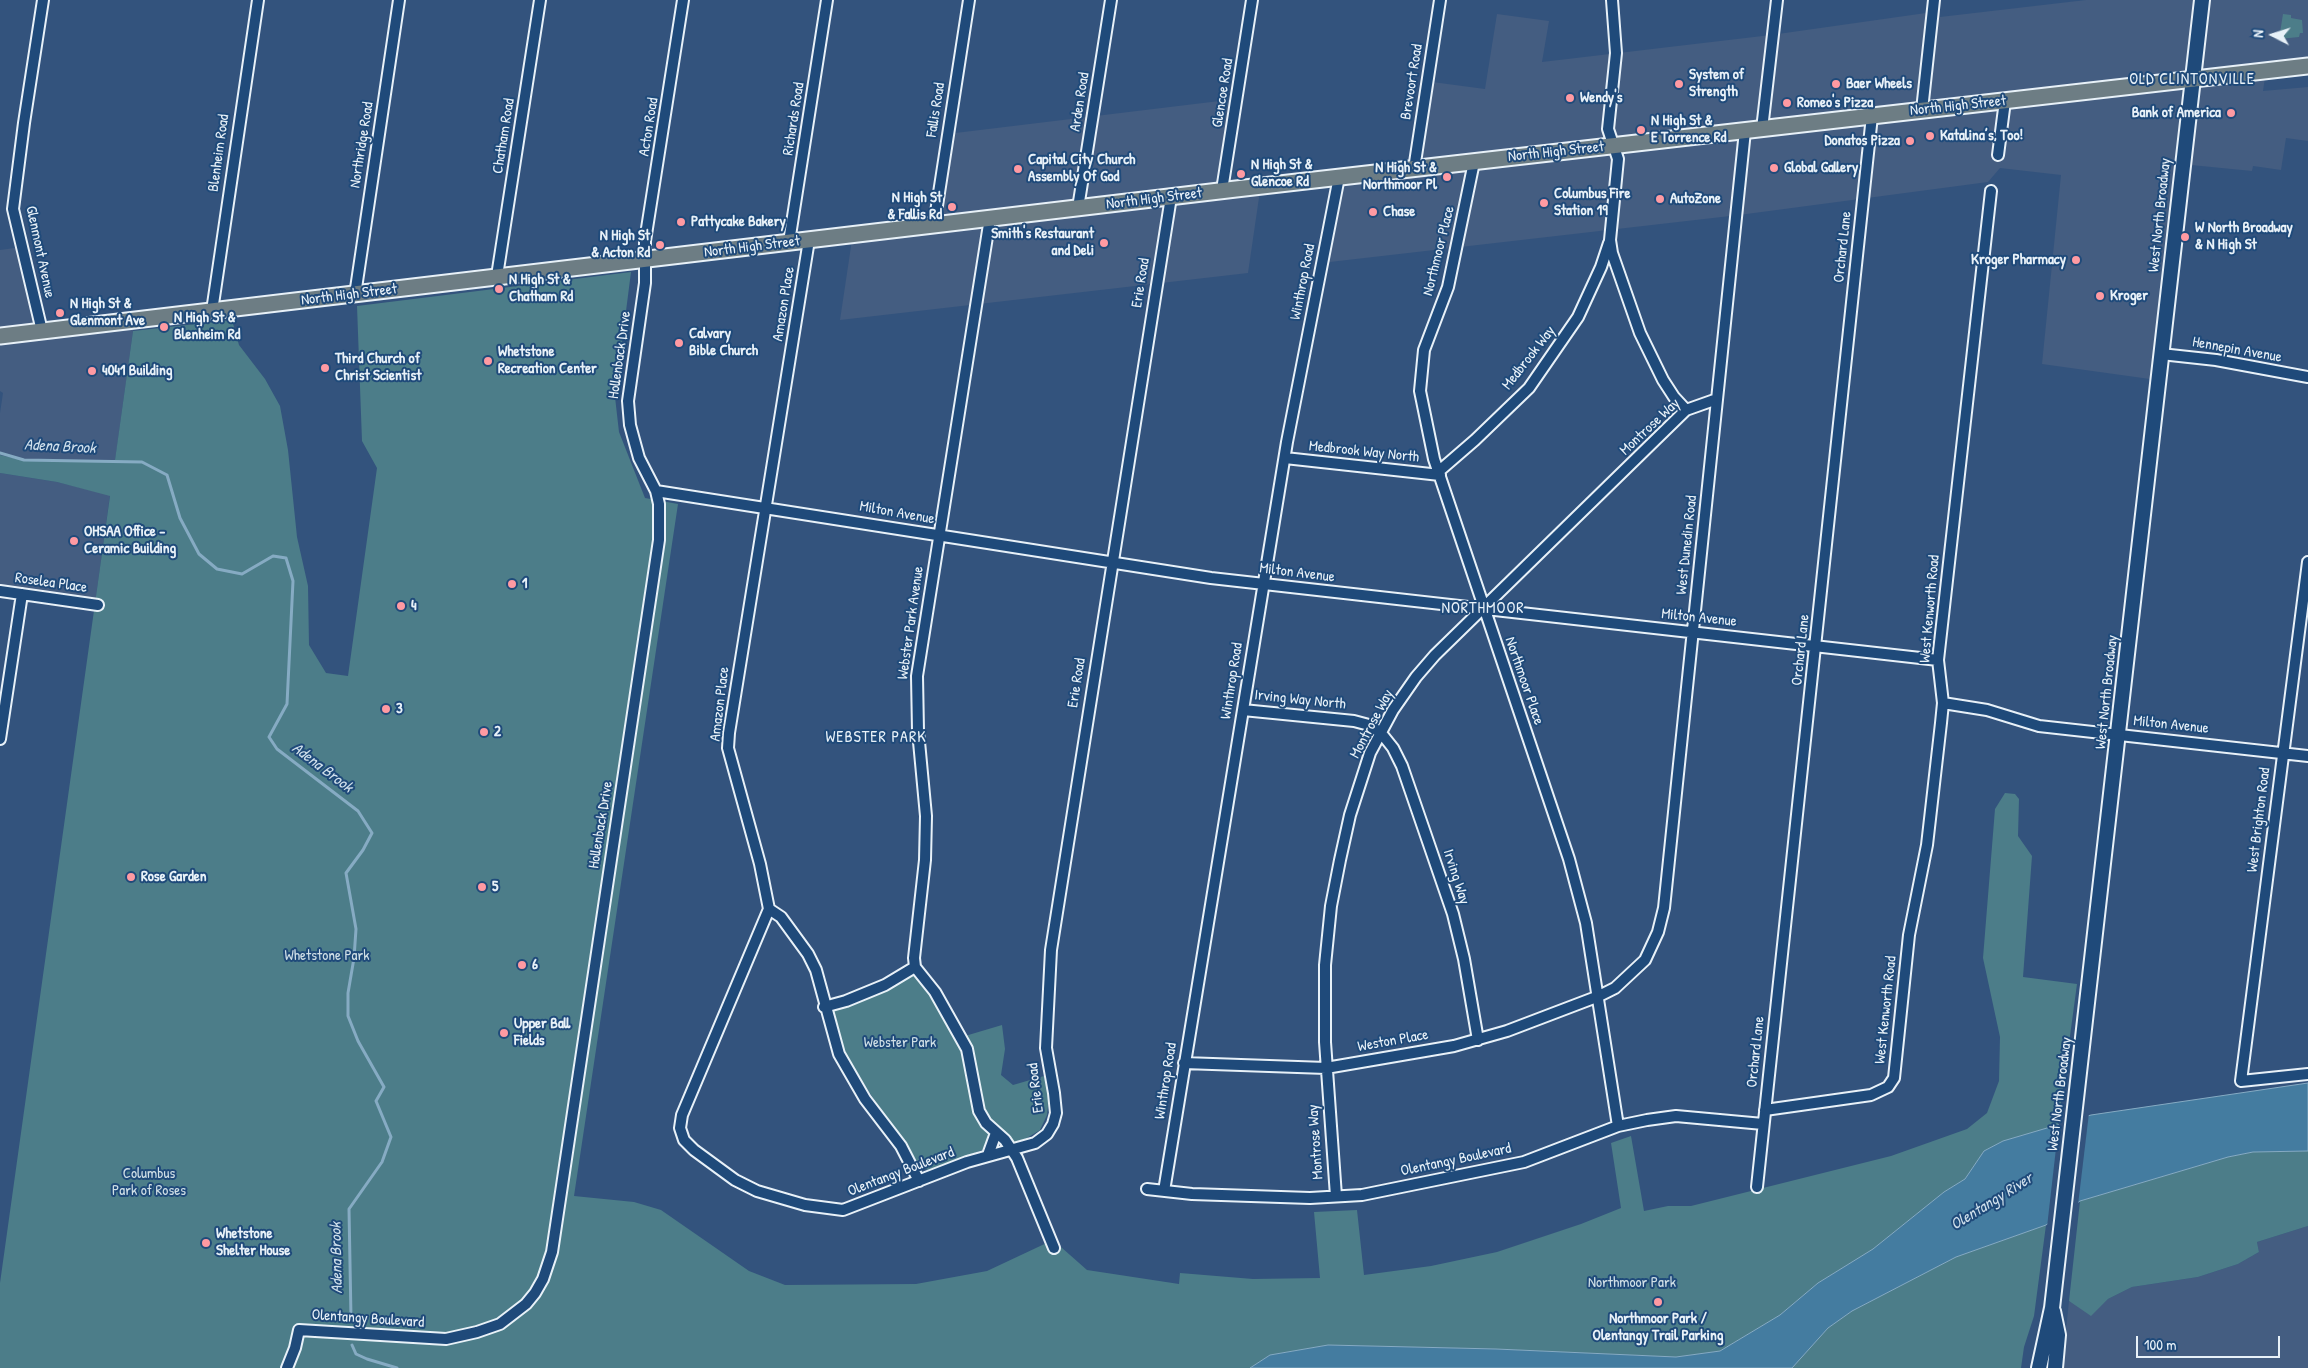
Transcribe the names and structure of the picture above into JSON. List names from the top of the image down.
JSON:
{
  "streets": {
    "main road": ["North High Street", "West North Broadway"],
    "street": [
      "Brevoort Road",
      "Glencoe Road",
      "Arden Road",
      "Fallis Road",
      "Richards Road",
      "Acton Road",
      "Chatham Road",
      "Northridge Road",
      "Blenheim Road",
      "Orchard Lane",
      "Northmoor Place",
      "Glenmont Avenue",
      "Winthrop Road",
      "Erie Road",
      "Amazon Place",
      "Hennepin Avenue",
      "Hollenback Drive",
      "Medbrook Way",
      "Montrose Way",
      "Medbrook Way North",
      "Milton Avenue",
      "West Dunedin Road",
      "Roselea Place",
      "West Kenworth Road",
      "Webster Park Avenue",
      "Irving Way North",
      "West Brighton Road",
      "Irving Way",
      "Weston Place",
      "Olentangy Boulevard"
    ]
  },
  "crossings": [
    ["Brevoort Road", "North High Street"],
    ["Glencoe Road", "North High Street"],
    ["Arden Road", "North High Street"],
    ["North High Street", "Fallis Road"],
    ["North High Street", "Richards Road"],
    ["North High Street", "Acton Road"],
    ["North High Street", "Chatham Road"],
    ["North High Street", "Northridge Road"],
    ["North High Street", "Blenheim Road"],
    ["North High Street", "West North Broadway"],
    ["North High Street", "Orchard Lane"],
    ["North High Street", "Northmoor Place"],
    ["North High Street", "Glenmont Avenue"],
    ["North High Street", "Winthrop Road"],
    ["North High Street", "Erie Road"],
    ["North High Street", "Amazon Place"],
    ["North High Street", "Hollenback Drive"],
    ["North High Street", "West Dunedin Road"],
    ["North High Street", "Webster Park Avenue"],
    ["Acton Road", "Hollenback Drive"],
    ["West North Broadway", "Hennepin Avenue"],
    ["West North Broadway", "Milton Avenue"],
    ["Orchard Lane", "Milton Avenue"],
    ["Orchard Lane", "West Kenworth Road"],
    ["Orchard Lane", "Olentangy Boulevard"],
    ["Northmoor Place", "Medbrook Way"],
    ["Northmoor Place", "Montrose Way"],
    ["Northmoor Place", "Medbrook Way North"],
    ["Northmoor Place", "Milton Avenue"],
    ["Northmoor Place", "West Dunedin Road"],
    ["Northmoor Place", "Weston Place"],
    ["Northmoor Place", "Olentangy Boulevard"],
    ["Winthrop Road", "Medbrook Way North"],
    ["Winthrop Road", "Milton Avenue"],
    ["Winthrop Road", "Irving Way North"],
    ["Winthrop Road", "Weston Place"],
    ["Winthrop Road", "Olentangy Boulevard"],
    ["Erie Road", "Milton Avenue"],
    ["Erie Road", "Olentangy Boulevard"],
    ["Amazon Place", "Milton Avenue"],
    ["Amazon Place", "Olentangy Boulevard"],
    ["Hollenback Drive", "Milton Avenue"],
    ["Hollenback Drive", "Olentangy Boulevard"],
    ["Medbrook Way", "Medbrook Way North"],
    ["Montrose Way", "Milton Avenue"],
    ["Montrose Way", "West Dunedin Road"],
    ["Montrose Way", "Irving Way North"],
    ["Montrose Way", "Irving Way"],
    ["Montrose Way", "Weston Place"],
    ["Montrose Way", "Olentangy Boulevard"],
    ["Milton Avenue", "West Dunedin Road"],
    ["Milton Avenue", "West Kenworth Road"],
    ["Milton Avenue", "Webster Park Avenue"],
    ["Milton Avenue", "West Brighton Road"],
    ["West Dunedin Road", "Weston Place"],
    ["Irving Way North", "Irving Way"],
    ["Irving Way", "Weston Place"]
  ],
  "districts": ["OLD CLINTONVILLE", "NORTHMOOR", "WEBSTER PARK"],
  "water": ["Adena Brook", "Olentangy River"],
  "parks": [
    "Whetstone Park",
    "Webster Park",
    "Columbus Park of Roses",
    "Northmoor Park"
  ],
  "places": [
    "System of Strength",
    "Baer Wheels",
    "Wendy's",
    "Romeo's Pizza",
    "Bank of America",
    "N High St & E Torrence Rd",
    "Katalina’s, Too!",
    "Donatos Pizza",
    "Global Gallery",
    "Capital City Church Assembly Of God",
    "N High St & Glencoe Rd",
    "N High St & Northmoor Pl",
    "AutoZone",
    "Columbus Fire Station 19",
    "N High St & Fallis Rd",
    "Chase",
    "Pattycake Bakery",
    "W North Broadway & N High St",
    "Smith's Restaurant and Deli",
    "N High St & Acton Rd",
    "Kroger Pharmacy",
    "N High St & Chatham Rd",
    "Kroger",
    "N High St & Glenmont Ave",
    "N High St & Blenheim Rd",
    "Calvary Bible Church",
    "Whetstone Recreation Center",
    "Third Church of Christ Scientist",
    "4041 Building",
    "OHSAA Office - Ceramic Building",
    "1",
    "4",
    "3",
    "2",
    "Rose Garden",
    "5",
    "6",
    "Upper Ball Fields",
    "Whetstone Shelter House",
    "Northmoor Park / Olentangy Trail Parking"
  ],
  "scale_bar": "100 m",
  "north": "left"
}
